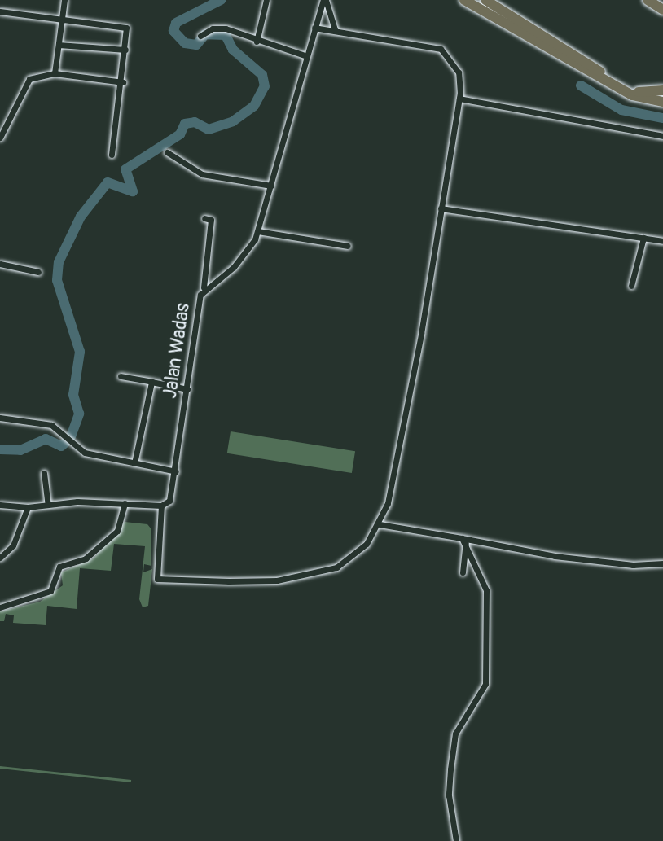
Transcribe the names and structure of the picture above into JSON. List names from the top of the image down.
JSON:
{
  "streets": {
    "street": ["Jalan Wadas"]
  }
}
